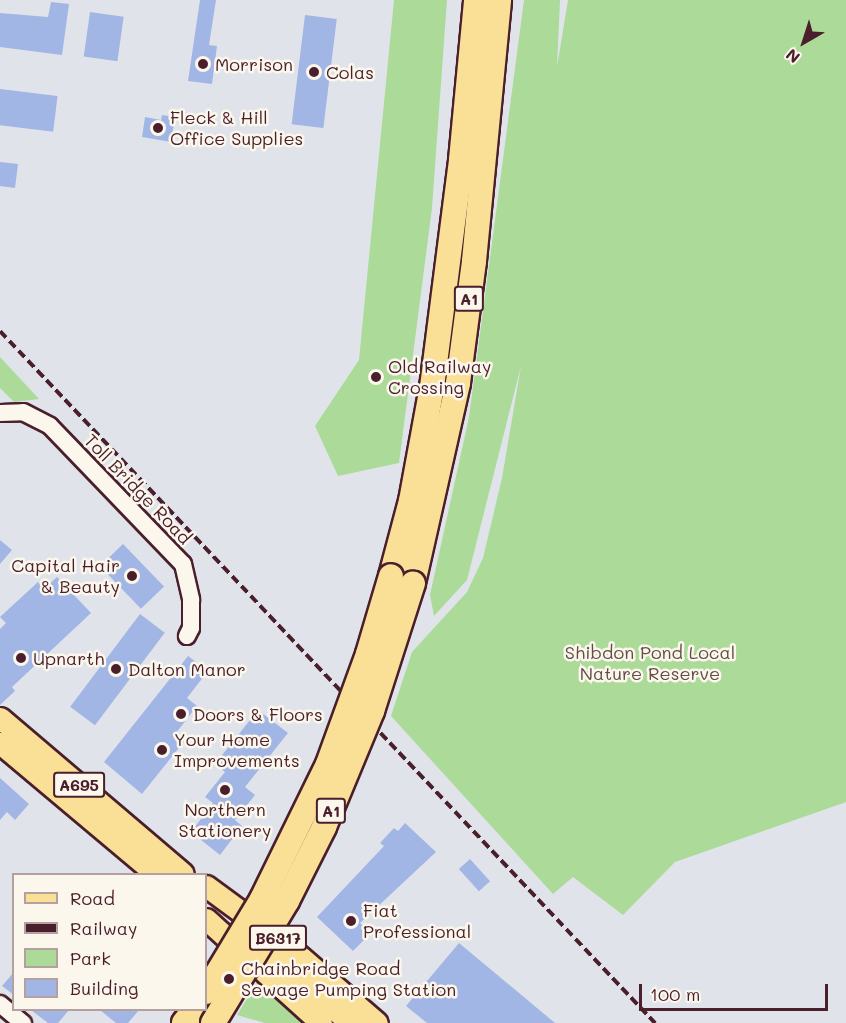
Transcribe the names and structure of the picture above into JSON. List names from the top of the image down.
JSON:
{
  "streets": {
    "highway": ["A1"],
    "main road": ["A695", "B6317"],
    "street": ["Toll Bridge Road"]
  },
  "parks": ["Shibdon Pond Local Nature Reserve"],
  "places": [
    "Morrison",
    "Colas",
    "Fleck & Hill Office Supplies",
    "Old Railway Crossing",
    "Capital Hair & Beauty",
    "Upnarth",
    "Dalton Manor",
    "Doors & Floors",
    "Your Home Improvements",
    "Northern Stationery",
    "Fiat Professional",
    "Chainbridge Road Sewage Pumping Station"
  ],
  "legend": [
    "Road",
    "Railway",
    "Park",
    "Building"
  ],
  "scale_bar": "100 m",
  "north": "bottom left"
}
